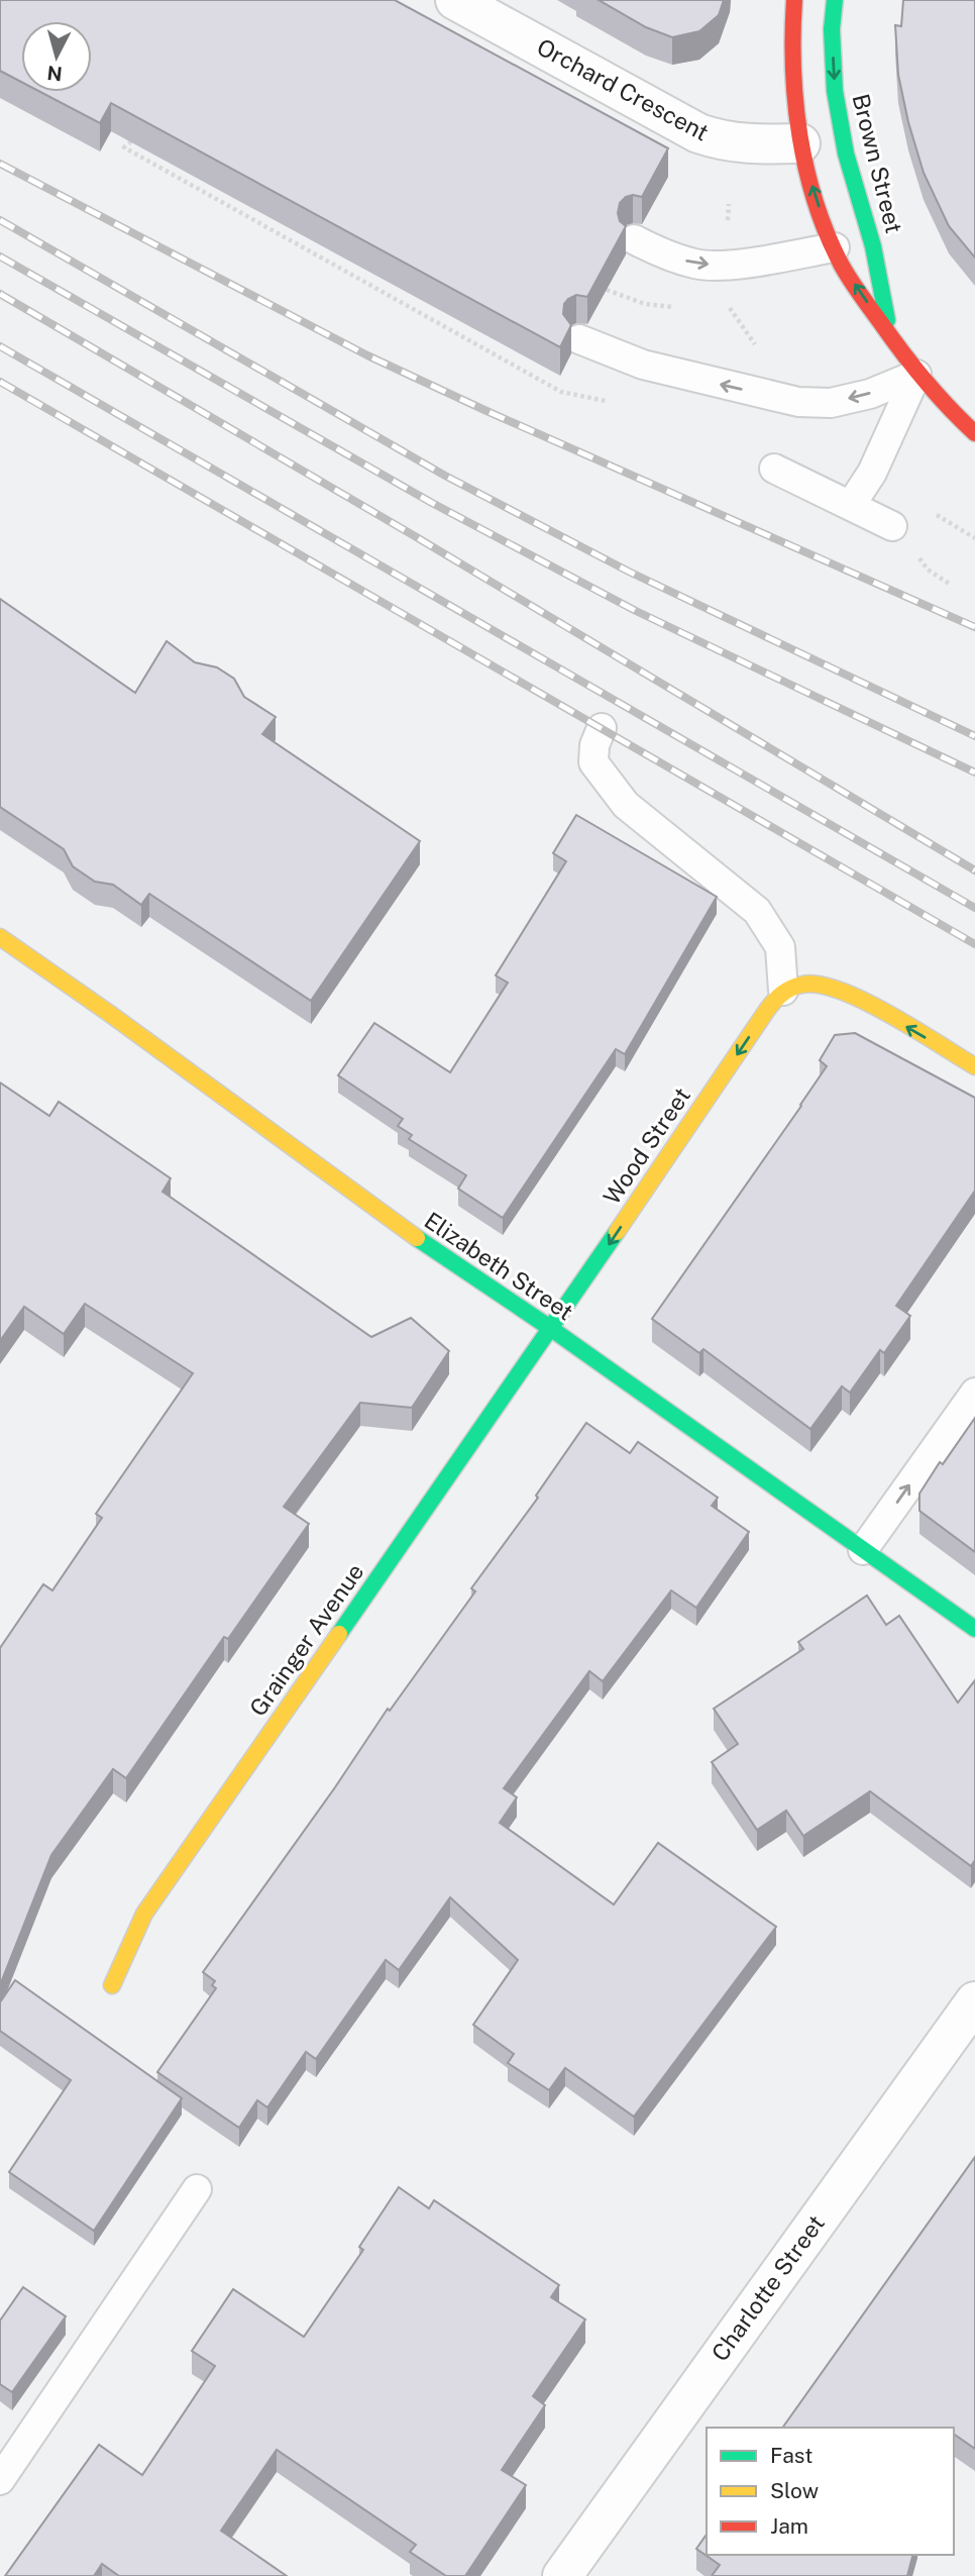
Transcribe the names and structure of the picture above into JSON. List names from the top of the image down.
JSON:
{
  "streets": {
    "street": [
      "Orchard Crescent",
      "Brown Street",
      "Wood Street",
      "Elizabeth Street",
      "Grainger Avenue",
      "Charlotte Street"
    ]
  },
  "crossings": [
    ["Orchard Crescent", "Brown Street"],
    ["Wood Street", "Elizabeth Street"],
    ["Wood Street", "Grainger Avenue"],
    ["Elizabeth Street", "Grainger Avenue"]
  ],
  "one_way": ["Wood Street"],
  "legend": ["Fast", "Slow", "Jam"],
  "north": "bottom"
}
